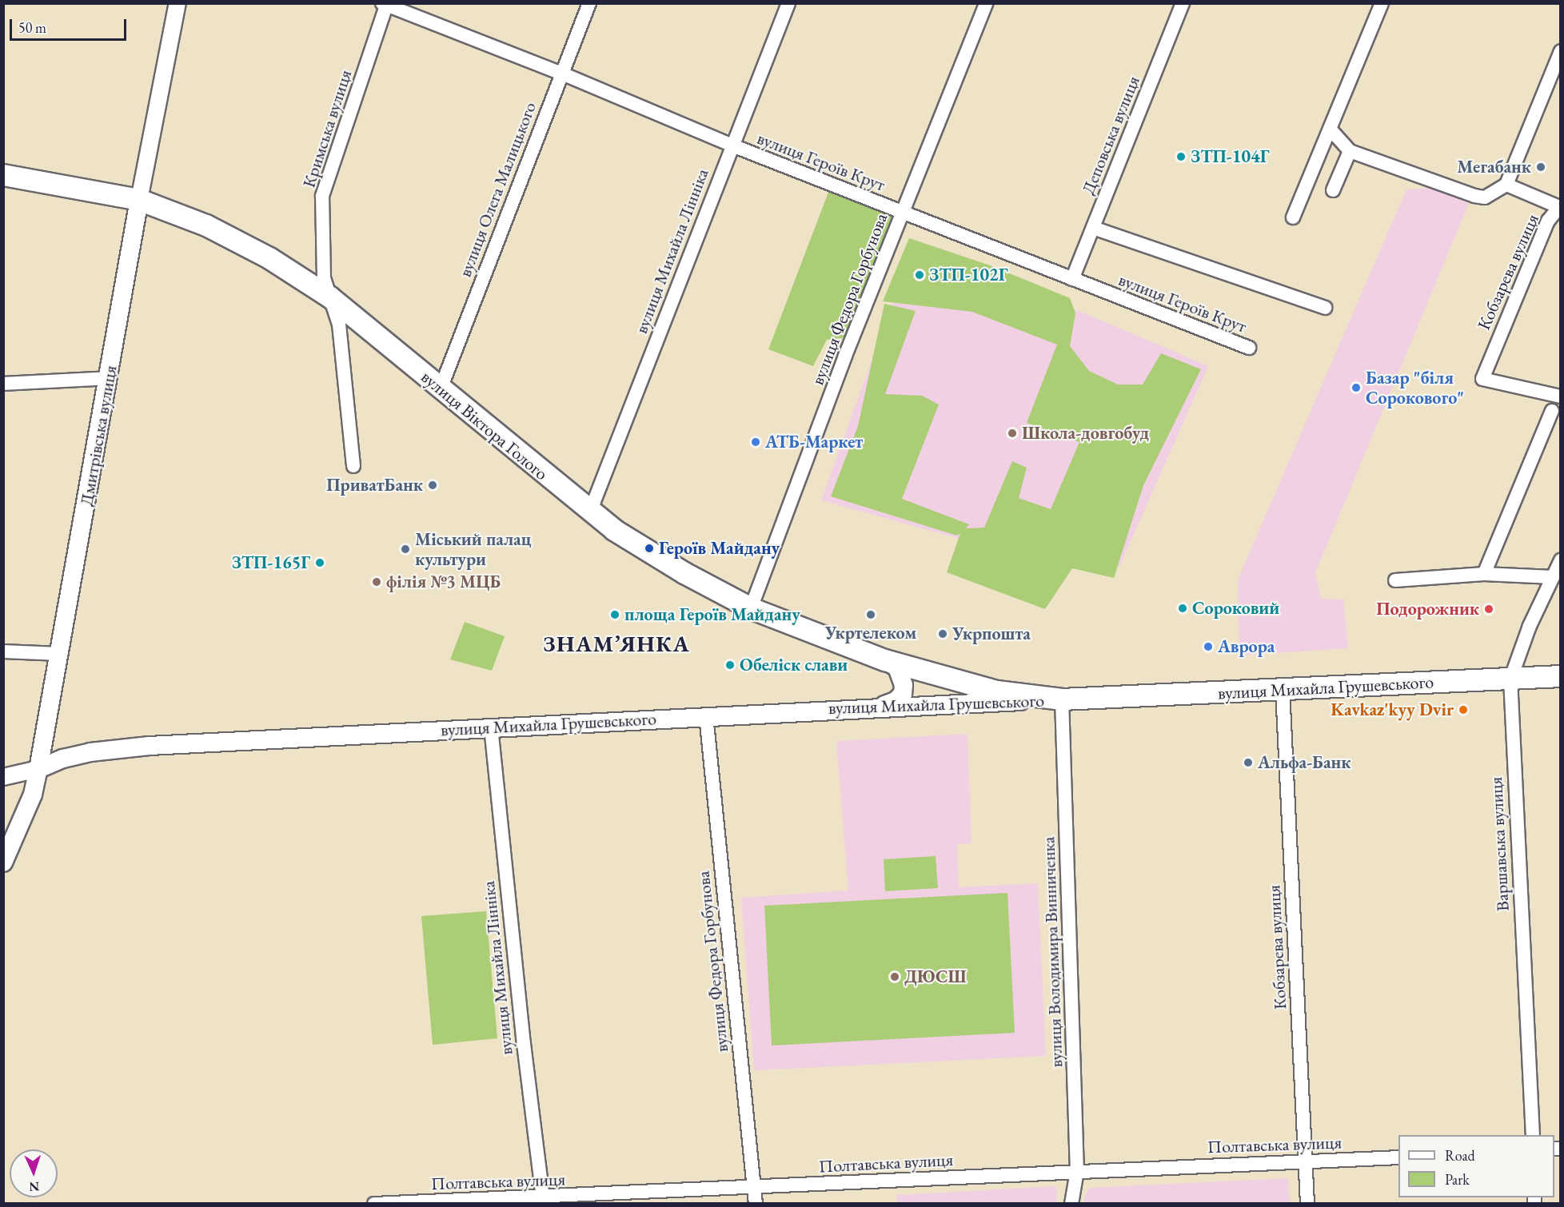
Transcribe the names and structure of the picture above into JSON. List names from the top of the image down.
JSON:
{
  "streets": {
    "main road": ["вулиця Віктора Голого", "Дмитрівська вулиця", "вулиця Михайла Грушевського"],
    "street": [
      "Кримська вулиця",
      "Деповська вулиця",
      "вулиця Героїв Крут",
      "вулиця Олега Малицького",
      "вулиця Михайла Лінніка",
      "Кобзарева вулиця",
      "вулиця Федора Горбунова",
      "Варшавська вулиця",
      "вулиця Володимира Винниченка",
      "Полтавська вулиця"
    ]
  },
  "crossings": [
    ["Кримська вулиця", "вулиця Героїв Крут"],
    ["Кримська вулиця", "вулиця Віктора Голого"],
    ["Деповська вулиця", "вулиця Героїв Крут"],
    ["вулиця Героїв Крут", "вулиця Олега Малицького"],
    ["вулиця Героїв Крут", "вулиця Михайла Лінніка"],
    ["вулиця Героїв Крут", "вулиця Федора Горбунова"],
    ["вулиця Олега Малицького", "вулиця Віктора Голого"],
    ["вулиця Михайла Лінніка", "вулиця Віктора Голого"],
    ["вулиця Михайла Лінніка", "вулиця Михайла Грушевського"],
    ["вулиця Михайла Лінніка", "Полтавська вулиця"],
    ["Кобзарева вулиця", "вулиця Михайла Грушевського"],
    ["Кобзарева вулиця", "Полтавська вулиця"],
    ["вулиця Федора Горбунова", "вулиця Віктора Голого"],
    ["вулиця Федора Горбунова", "вулиця Михайла Грушевського"],
    ["вулиця Федора Горбунова", "Полтавська вулиця"],
    ["вулиця Віктора Голого", "Дмитрівська вулиця"],
    ["вулиця Віктора Голого", "вулиця Михайла Грушевського"],
    ["Дмитрівська вулиця", "вулиця Михайла Грушевського"],
    ["вулиця Михайла Грушевського", "Варшавська вулиця"],
    ["вулиця Михайла Грушевського", "вулиця Володимира Винниченка"],
    ["вулиця Володимира Винниченка", "Полтавська вулиця"]
  ],
  "districts": ["ЗНАМ’ЯНКА"],
  "places": [
    "ЗТП-104Г",
    "Мегабанк",
    "ЗТП-102Г",
    "Базар \"біля Сорокового\"",
    "Школа-довгобуд",
    "АТБ-Маркет",
    "ПриватБанк",
    "Героїв Майдану",
    "Міський палац культури",
    "ЗТП-165Г",
    "філія №3 МЦБ",
    "Сороковий",
    "Подорожник",
    "площа Героїв Майдану",
    "Укртелеком",
    "Укрпошта",
    "Аврора",
    "Обеліск слави",
    "Kavkazʹkyy Dvir",
    "Альфа-Банк",
    "ДЮСШ"
  ],
  "legend": ["Road", "Park"],
  "scale_bar": "50 m",
  "north": "bottom"
}
